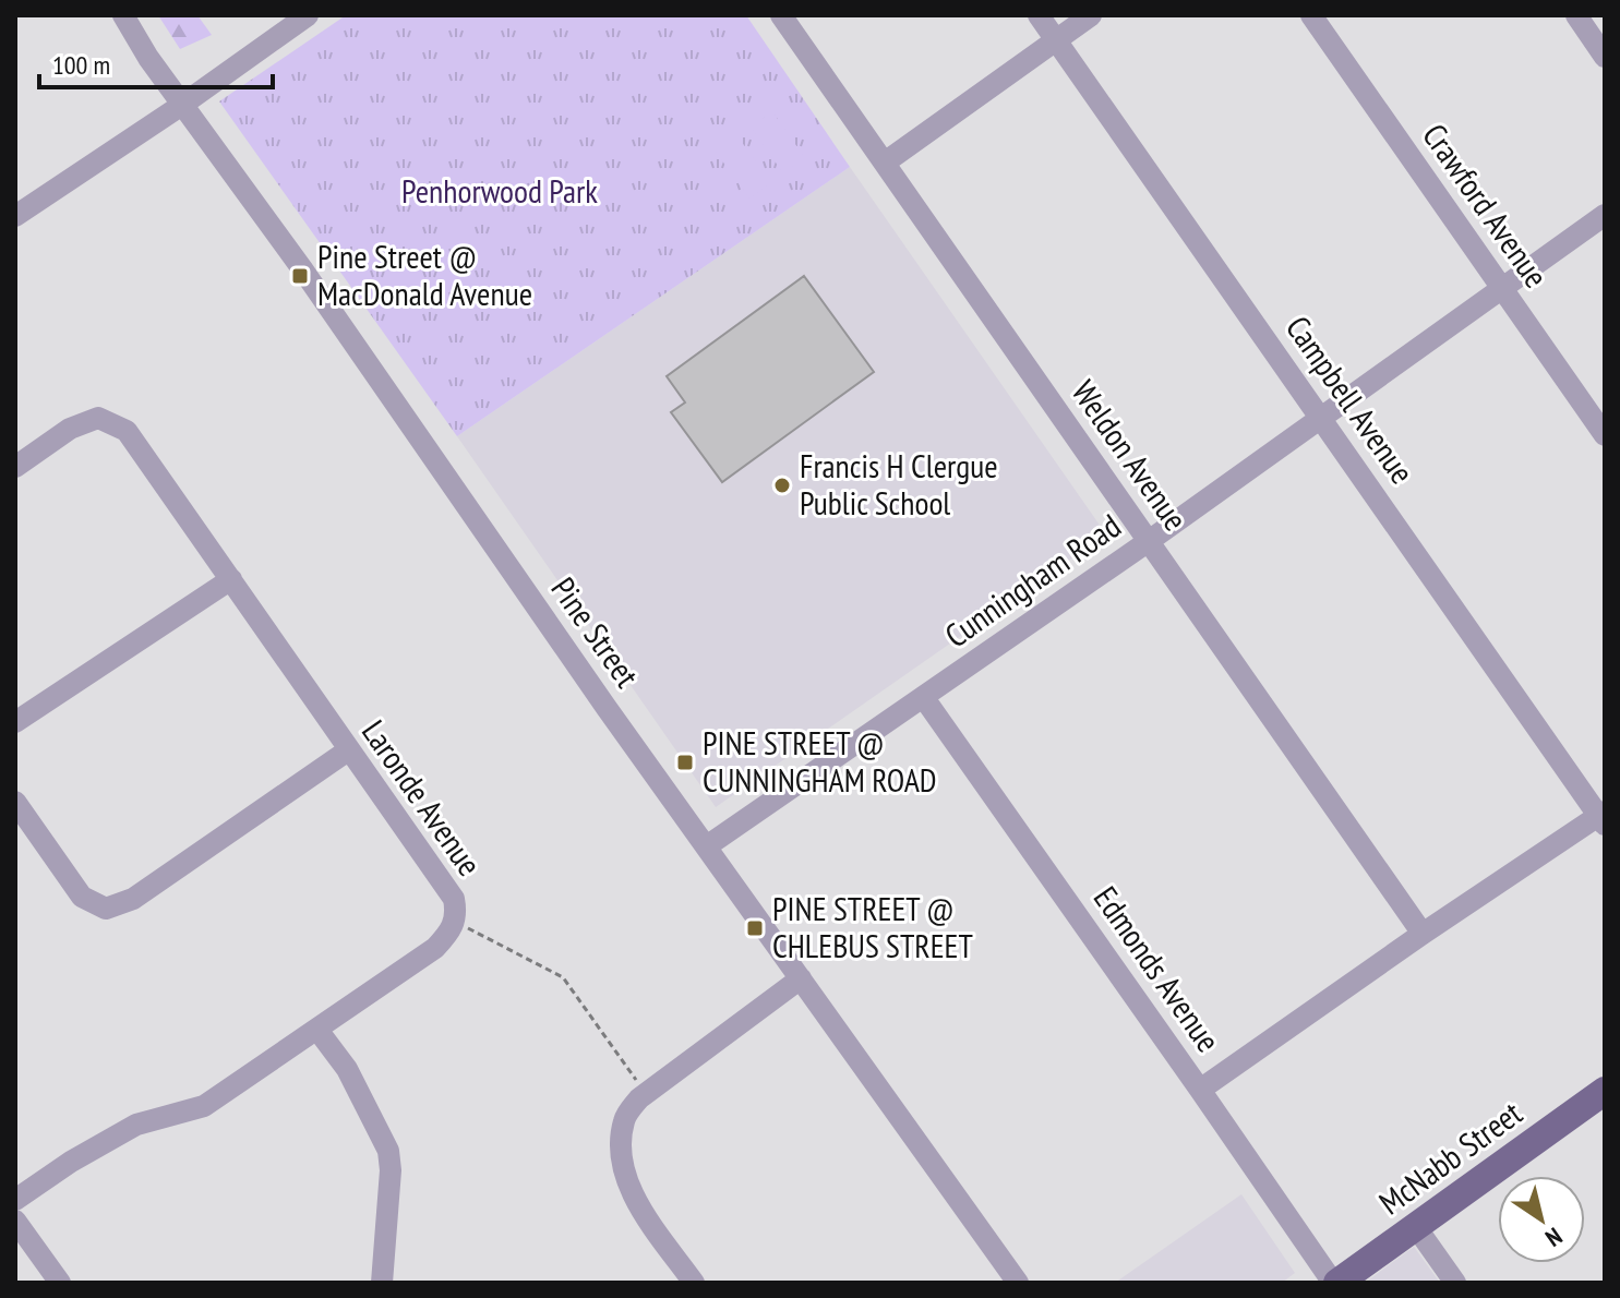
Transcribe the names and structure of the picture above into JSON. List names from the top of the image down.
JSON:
{
  "streets": {
    "main road": ["McNabb Street"],
    "street": [
      "Crawford Avenue",
      "Campbell Avenue",
      "Weldon Avenue",
      "Cunningham Road",
      "Pine Street",
      "Laronde Avenue",
      "Edmonds Avenue"
    ]
  },
  "crossings": [
    ["Crawford Avenue", "Cunningham Road"],
    ["Campbell Avenue", "Cunningham Road"],
    ["Weldon Avenue", "Cunningham Road"],
    ["Cunningham Road", "Pine Street"],
    ["Cunningham Road", "Edmonds Avenue"],
    ["Edmonds Avenue", "McNabb Street"]
  ],
  "parks": ["Penhorwood Park"],
  "places": {
    "transit": ["Pine Street @ MacDonald Avenue", "PINE STREET @ CUNNINGHAM ROAD", "PINE STREET @ CHLEBUS STREET"],
    "other": ["Francis H Clergue Public School"]
  },
  "scale_bar": "100 m",
  "north": "bottom right"
}
